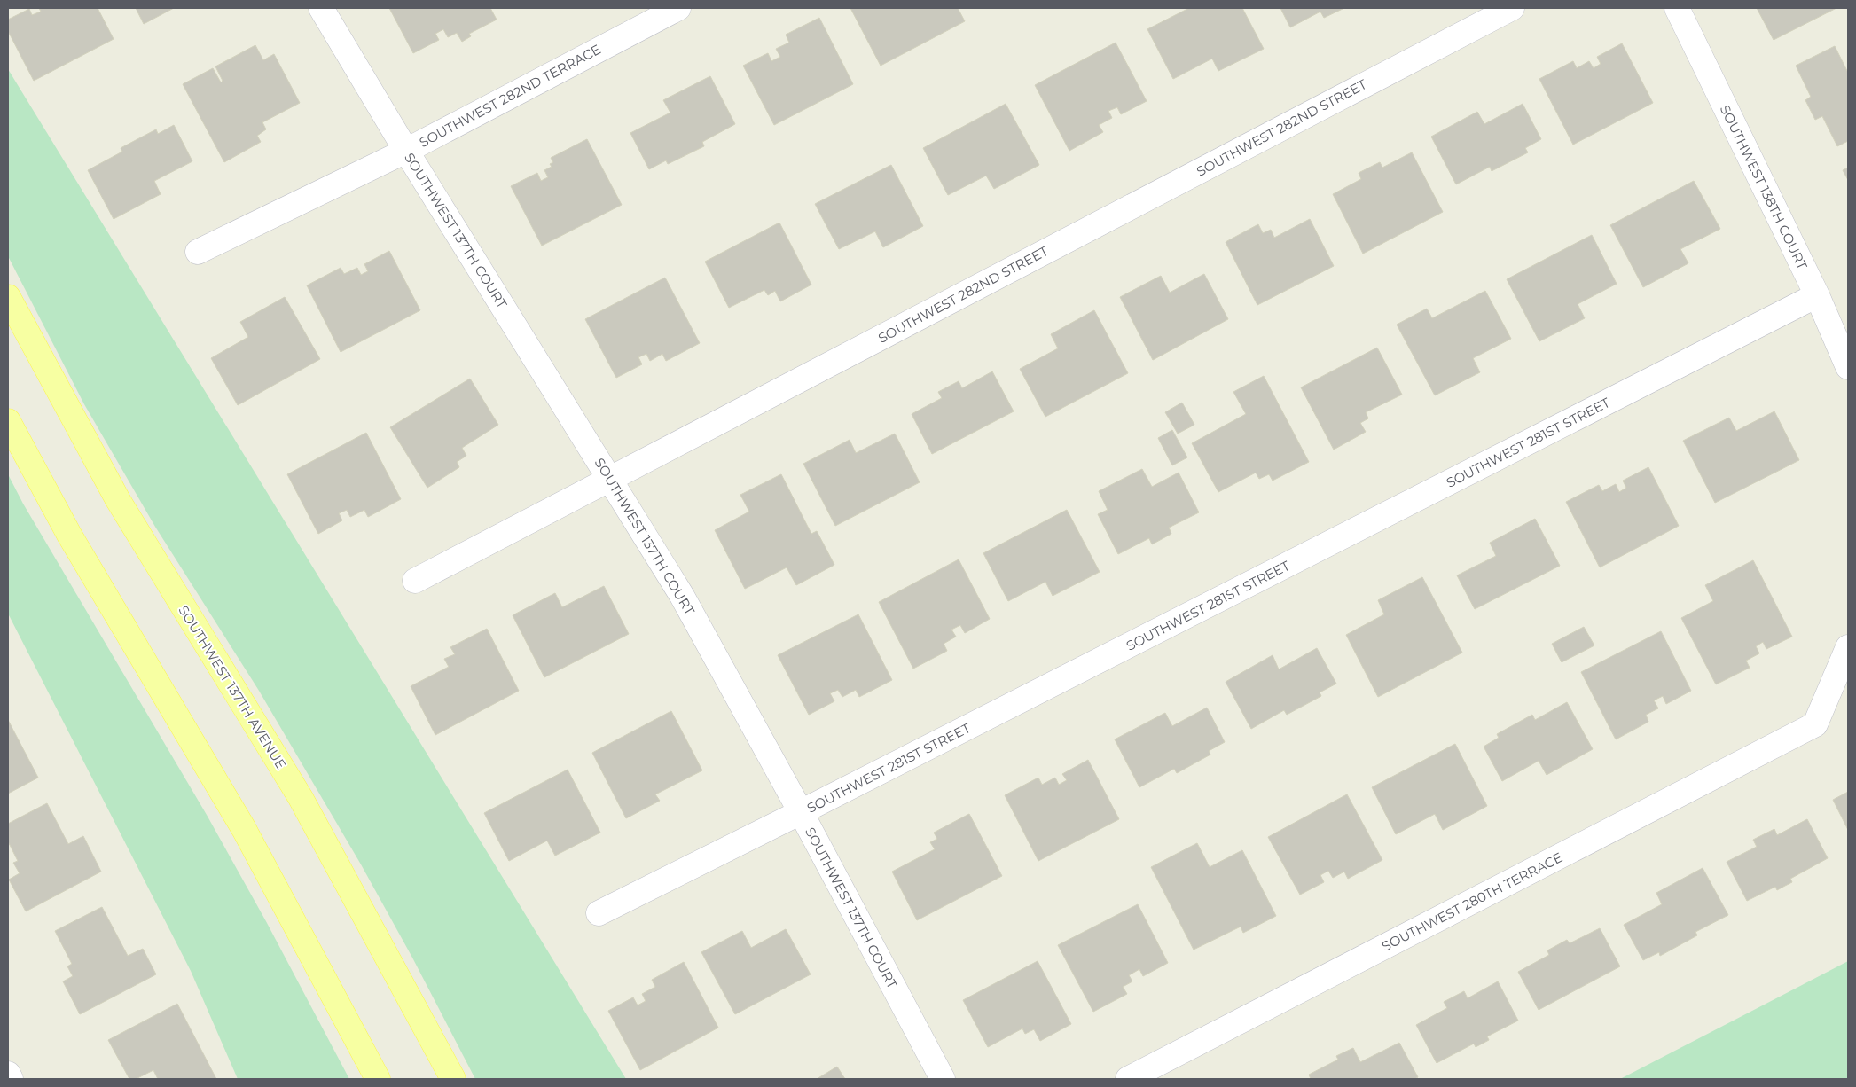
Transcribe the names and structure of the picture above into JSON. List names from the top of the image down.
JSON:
{
  "streets": {
    "main road": ["SOUTHWEST 137TH AVENUE"],
    "street": [
      "SOUTHWEST 282ND TERRACE",
      "SOUTHWEST 282ND STREET",
      "SOUTHWEST 138TH COURT",
      "SOUTHWEST 137TH COURT",
      "SOUTHWEST 281ST STREET",
      "SOUTHWEST 280TH TERRACE"
    ]
  },
  "crossings": [
    ["SOUTHWEST 282ND TERRACE", "SOUTHWEST 137TH COURT"],
    ["SOUTHWEST 282ND STREET", "SOUTHWEST 137TH COURT"],
    ["SOUTHWEST 138TH COURT", "SOUTHWEST 281ST STREET"],
    ["SOUTHWEST 137TH COURT", "SOUTHWEST 281ST STREET"]
  ]
}
